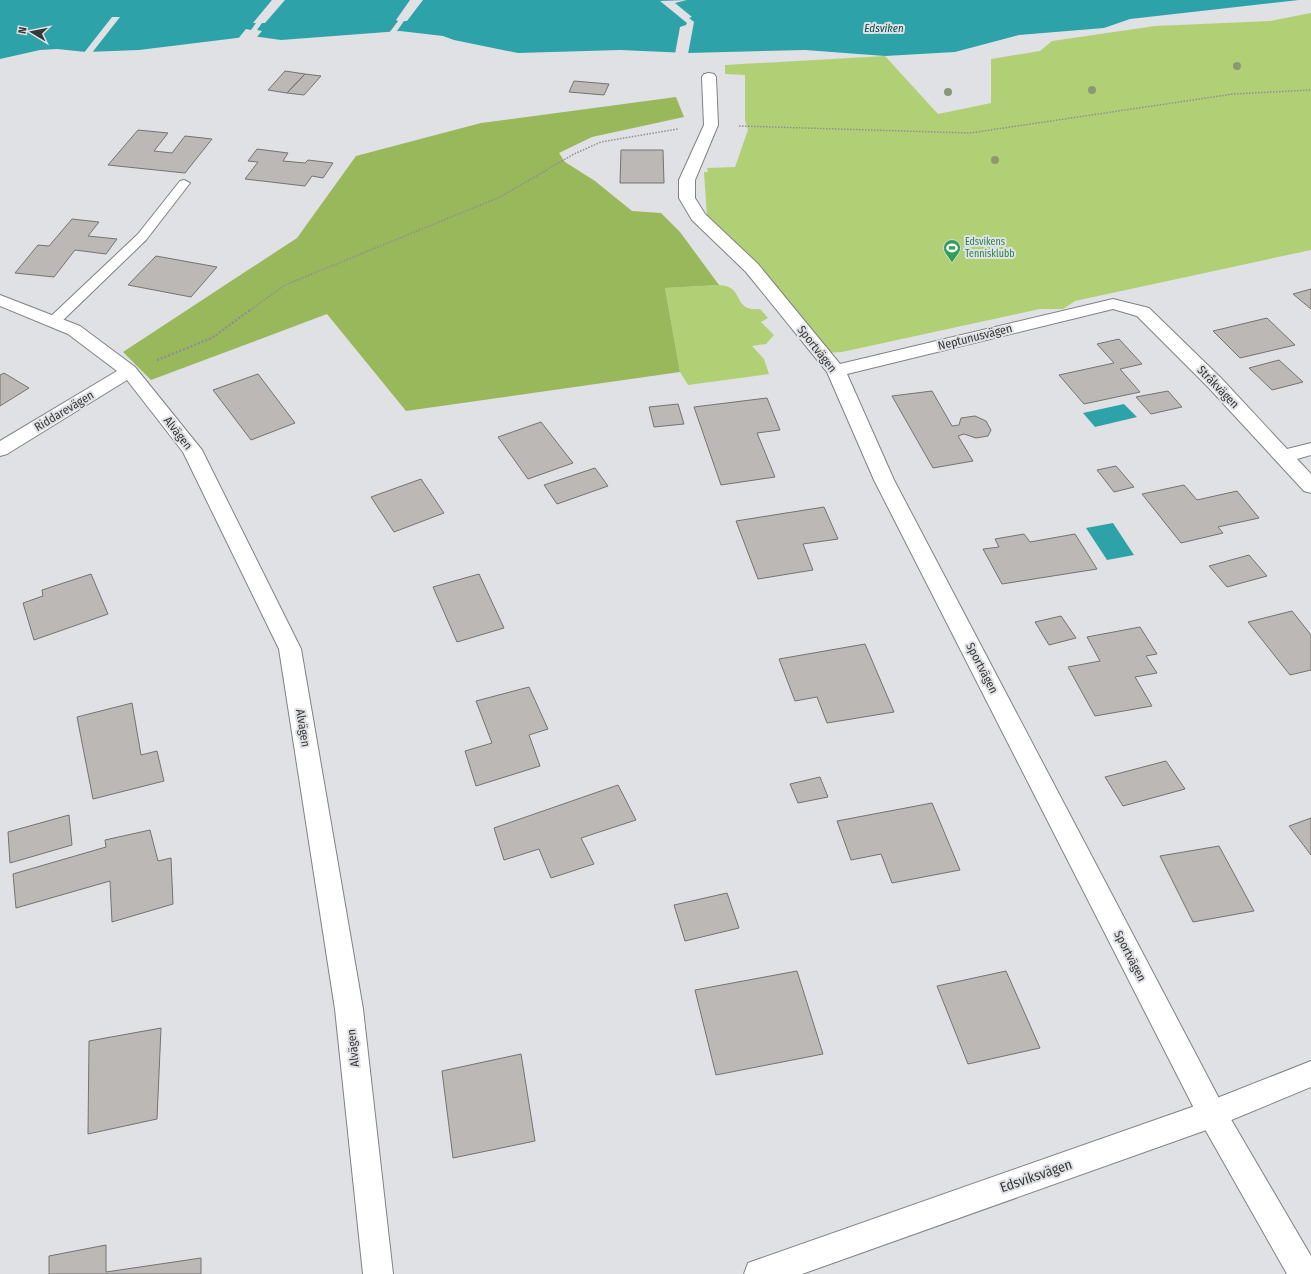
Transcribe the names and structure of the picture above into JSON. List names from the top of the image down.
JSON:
{
  "streets": {
    "street": [
      "Neptunusvägen",
      "Sportvägen",
      "Stråkvägen",
      "Riddarevägen",
      "Alvägen",
      "Edsviksvägen"
    ]
  },
  "crossings": [
    ["Neptunusvägen", "Sportvägen"],
    ["Neptunusvägen", "Stråkvägen"],
    ["Sportvägen", "Edsviksvägen"],
    ["Riddarevägen", "Alvägen"]
  ],
  "water": ["Edsviken"],
  "places": {
    "sports": ["Edsvikens Tennisklubb"]
  },
  "north": "left"
}
